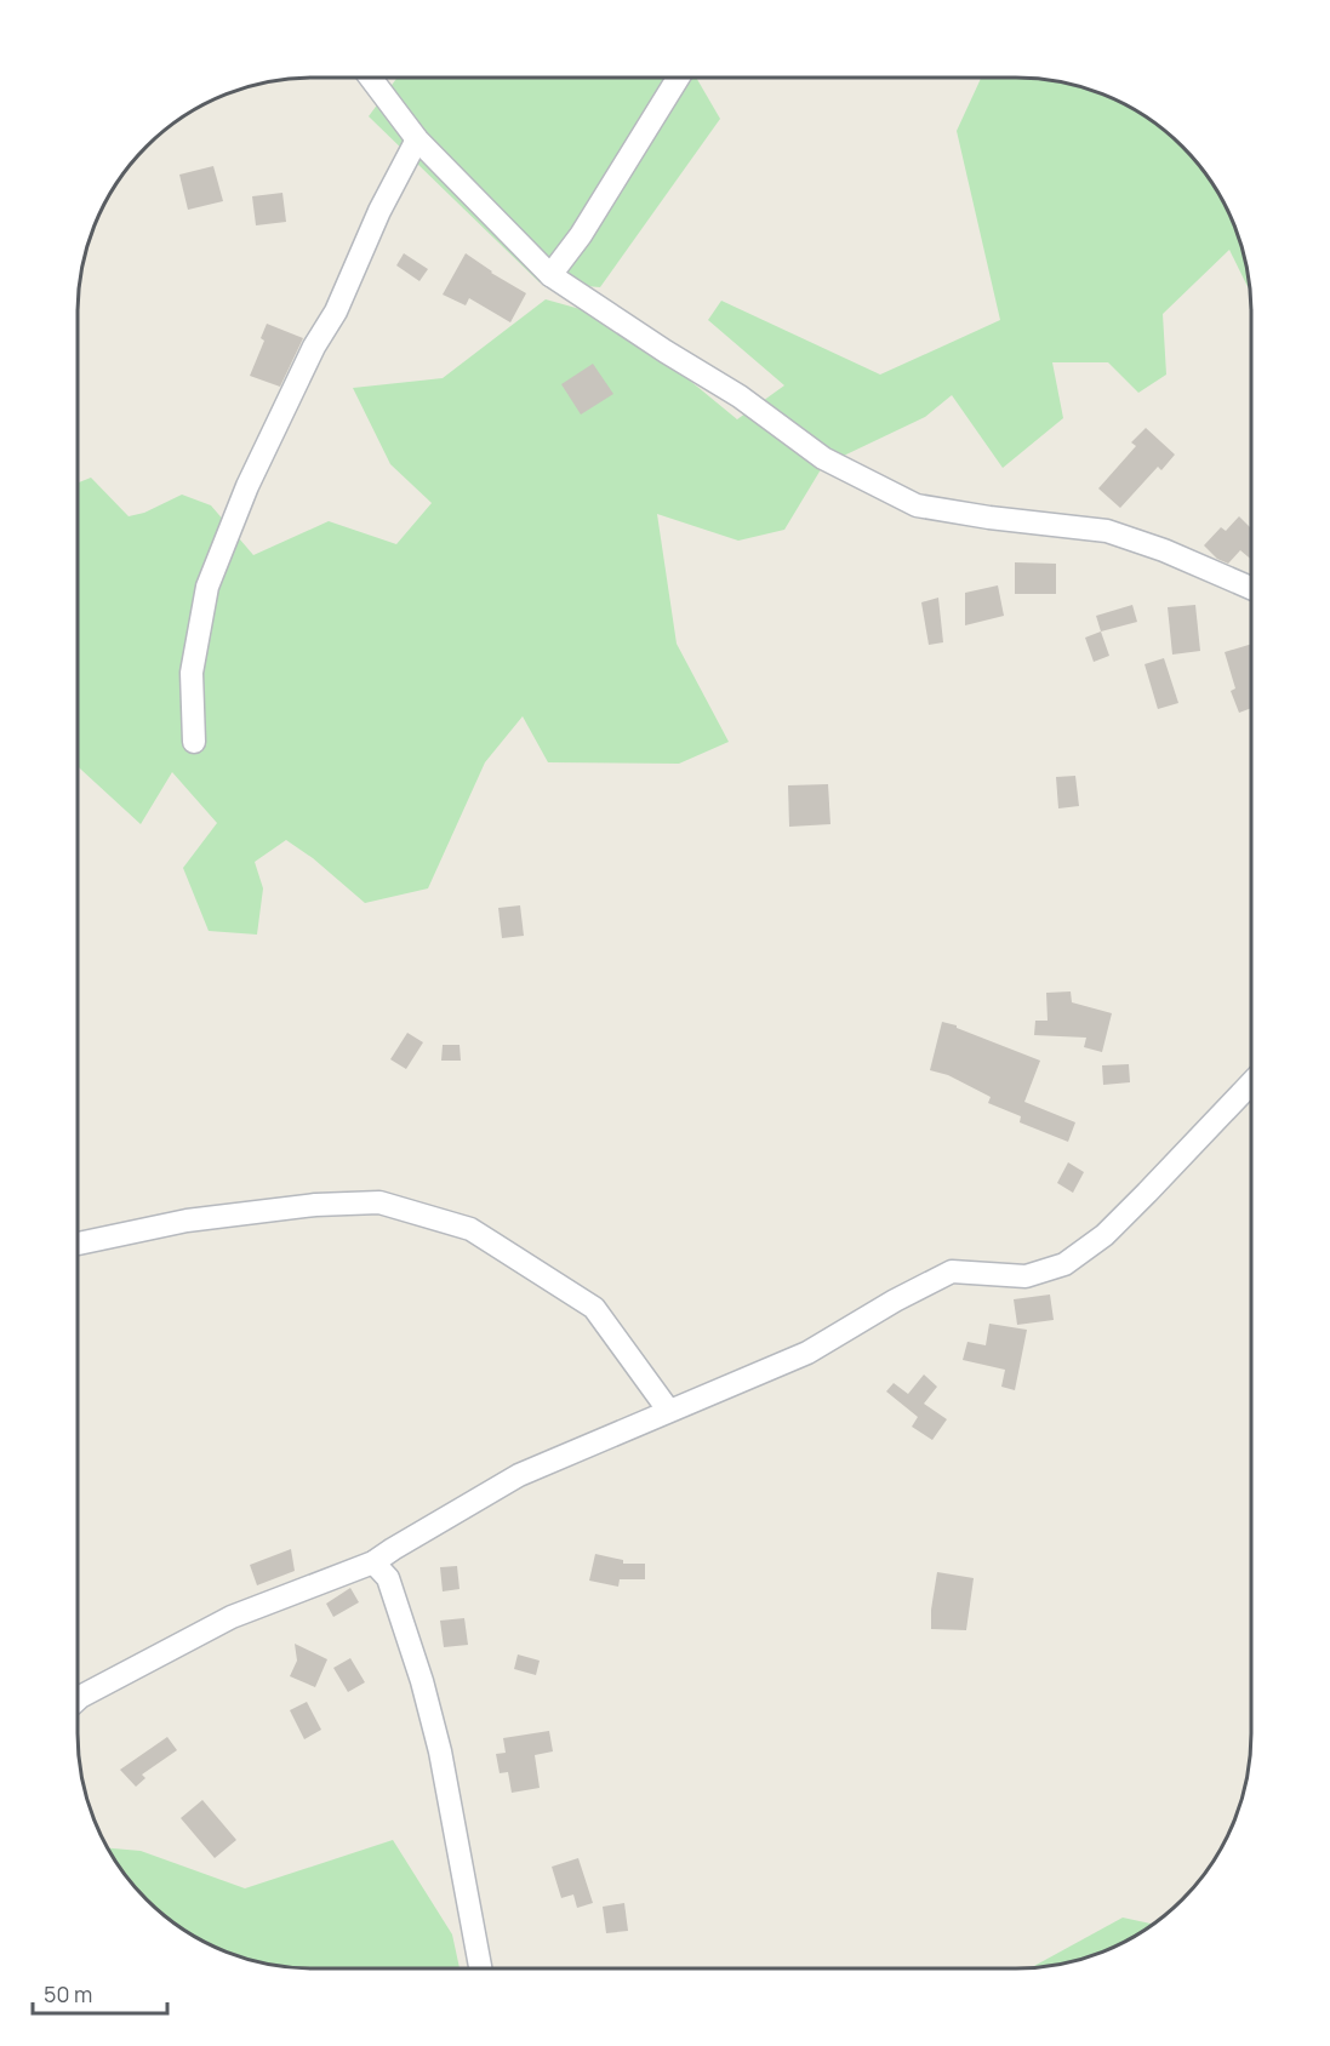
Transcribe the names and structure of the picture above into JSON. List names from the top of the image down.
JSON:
{
  "scale_bar": "50 m"
}
